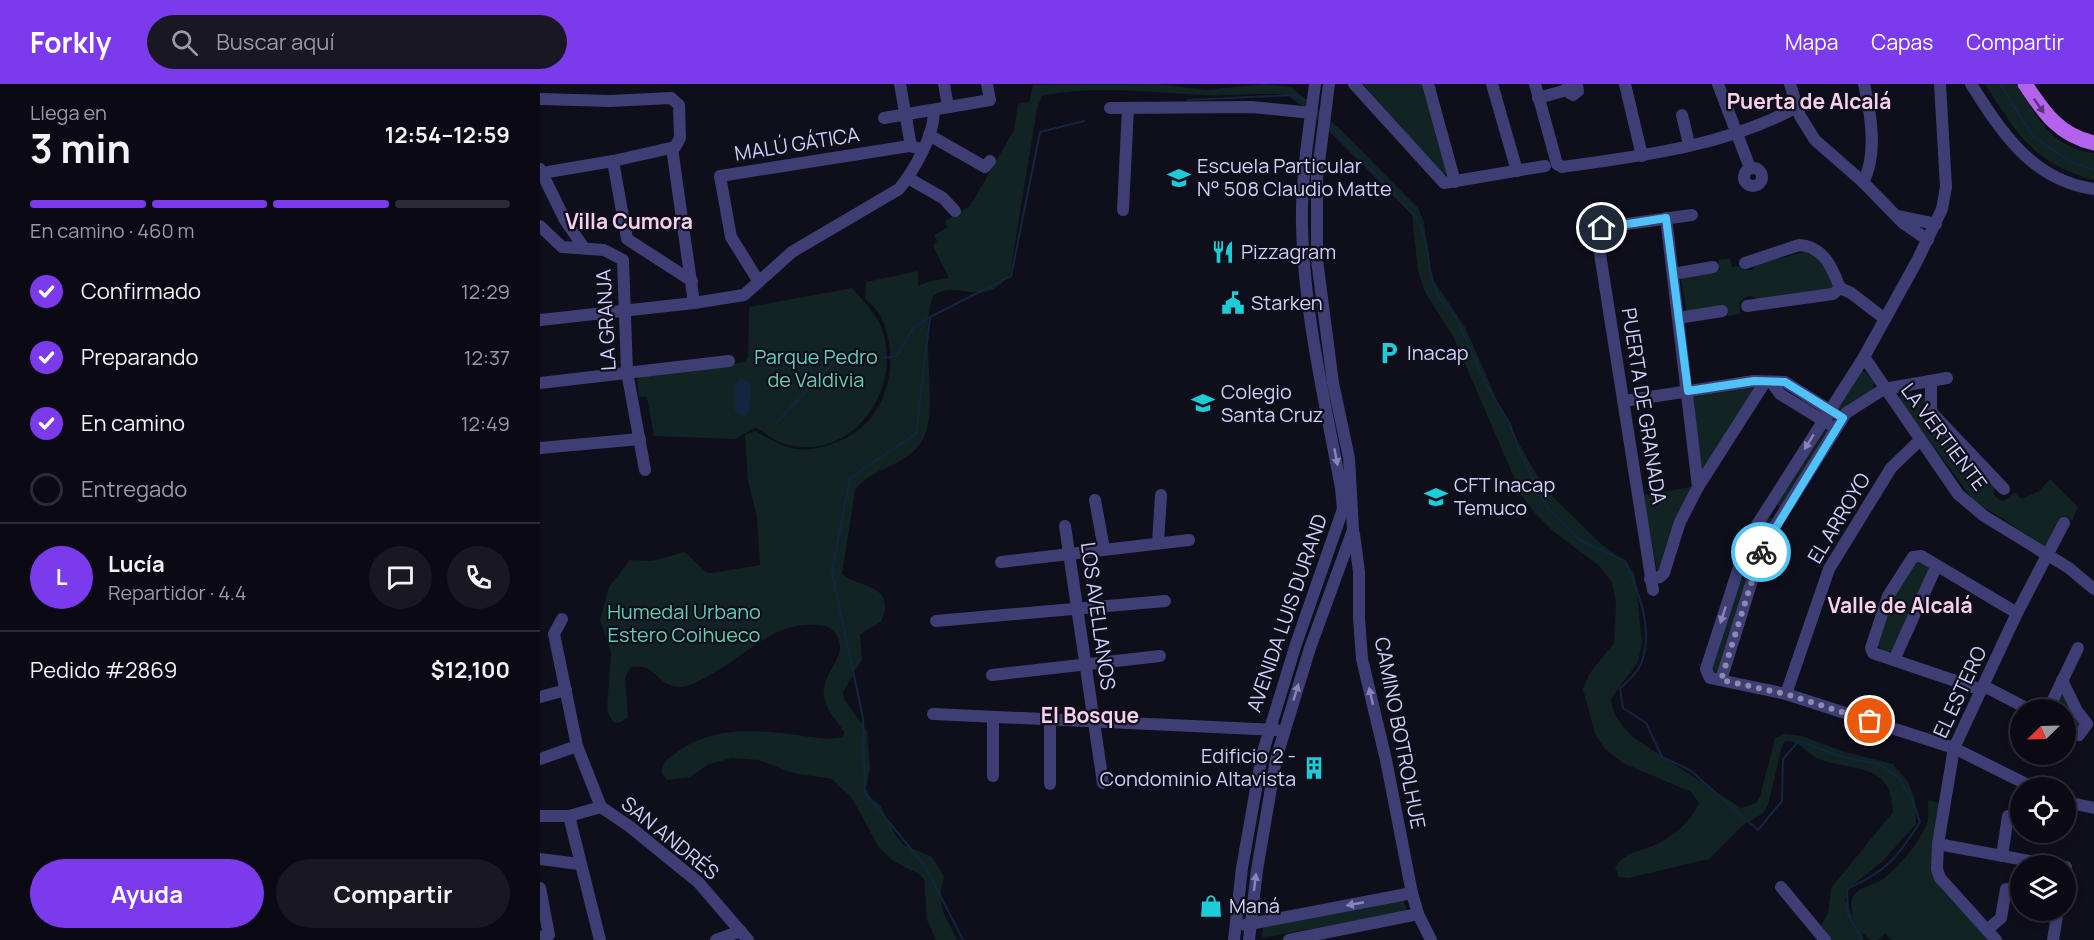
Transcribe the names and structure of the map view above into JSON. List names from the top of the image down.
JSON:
{
  "streets": {
    "street": [
      "MALÚ GÁTICA",
      "LA GRANJA",
      "PUERTA DE GRANADA",
      "LA VERTIENTE",
      "EL ARROYO",
      "AVENIDA LUIS DURAND",
      "LOS AVELLANOS",
      "EL ESTERO",
      "CAMINO BOTROLHUE",
      "SAN ANDRÉS"
    ]
  },
  "crossings": [
    ["LA VERTIENTE", "EL ARROYO"],
    ["LA VERTIENTE", "EL ESTERO"],
    ["AVENIDA LUIS DURAND", "CAMINO BOTROLHUE"]
  ],
  "one_way": ["CAMINO BOTROLHUE"],
  "districts": [
    "Puerta de Alcalá",
    "Villa Cumora",
    "Valle de Alcalá",
    "El Bosque"
  ],
  "parks": ["Parque Pedro de Valdivia", "Humedal Urbano Estero Coihueco"],
  "places": {
    "school or university": ["Escuela Particular N° 508 Claudio Matte", "Colegio Santa Cruz", "CFT Inacap Temuco"],
    "restaurant": ["Pizzagram"],
    "public building": ["Starken"],
    "parking": ["Inacap"],
    "building": ["Edificio 2 - Condominio Altavista"],
    "shop": ["Maná"]
  },
  "north": "bottom left",
  "page": {
    "header": "Forkly",
    "search": "Buscar aquí",
    "nav": ["Mapa", "Capas", "Compartir"],
    "heading": ["3 min", "Llega en", "12:54–12:59"],
    "panel": [
      "Lucía",
      "Repartidor · 4.4",
      "Pedido #2869",
      "$12,100"
    ],
    "bar": "En camino · 460 m",
    "list": [
      ["Confirmado", "12:29"],
      ["Preparando", "12:37"],
      ["En camino", "12:49"],
      "Entregado"
    ],
    "round": "L",
    "buttons": ["Ayuda", "Compartir"]
  }
}
